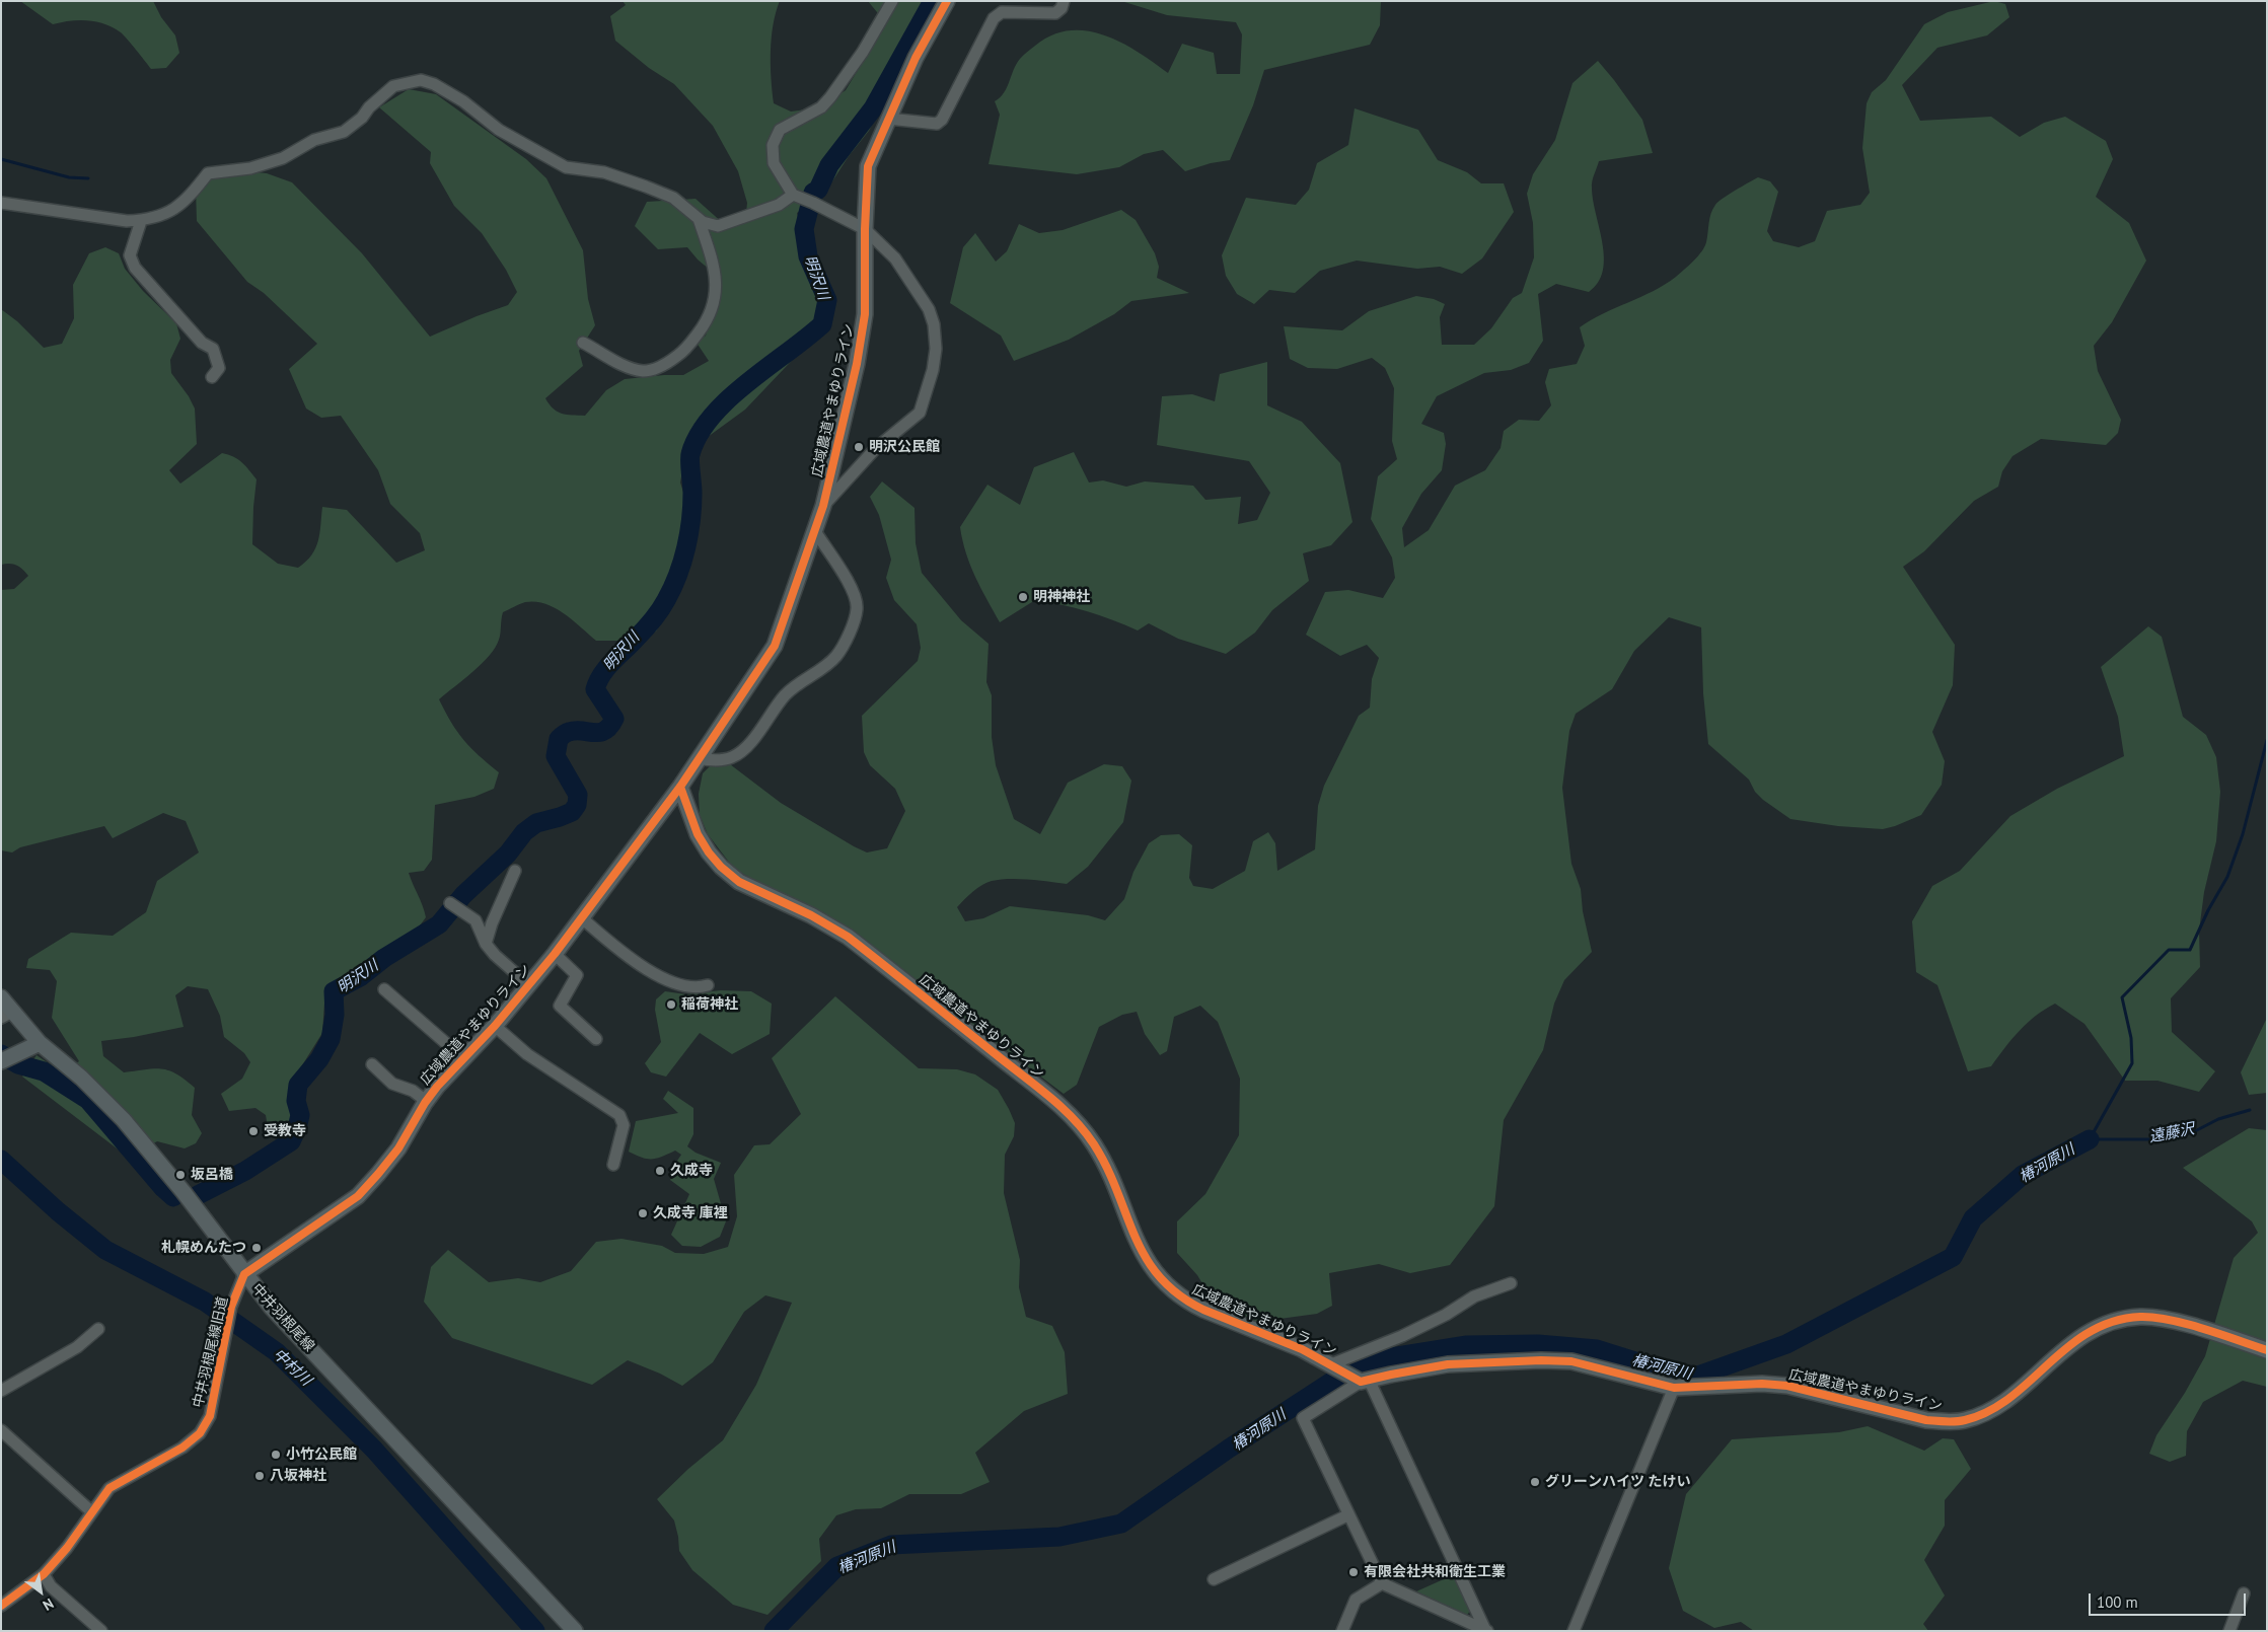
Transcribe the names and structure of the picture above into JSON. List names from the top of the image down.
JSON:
{
  "streets": {
    "street": ["広域農道やまゆりライン", "中井羽根尾線", "中井羽根尾線旧道"]
  },
  "crossings": [
    ["広域農道やまゆりライン", "中井羽根尾線"],
    ["広域農道やまゆりライン", "中井羽根尾線旧道"],
    ["中井羽根尾線", "中井羽根尾線旧道"]
  ],
  "water": [
    "明沢川",
    "遠藤沢",
    "椿河原川",
    "中村川"
  ],
  "places": [
    "明沢公民館",
    "明神神社",
    "稲荷神社",
    "受教寺",
    "久成寺",
    "坂呂橋",
    "久成寺 庫裡",
    "札幌めんたつ",
    "小竹公民館",
    "八坂神社",
    "グリーンハイツ たけい",
    "有限会社共和衛生工業"
  ],
  "scale_bar": "100 m",
  "north": "bottom right"
}
